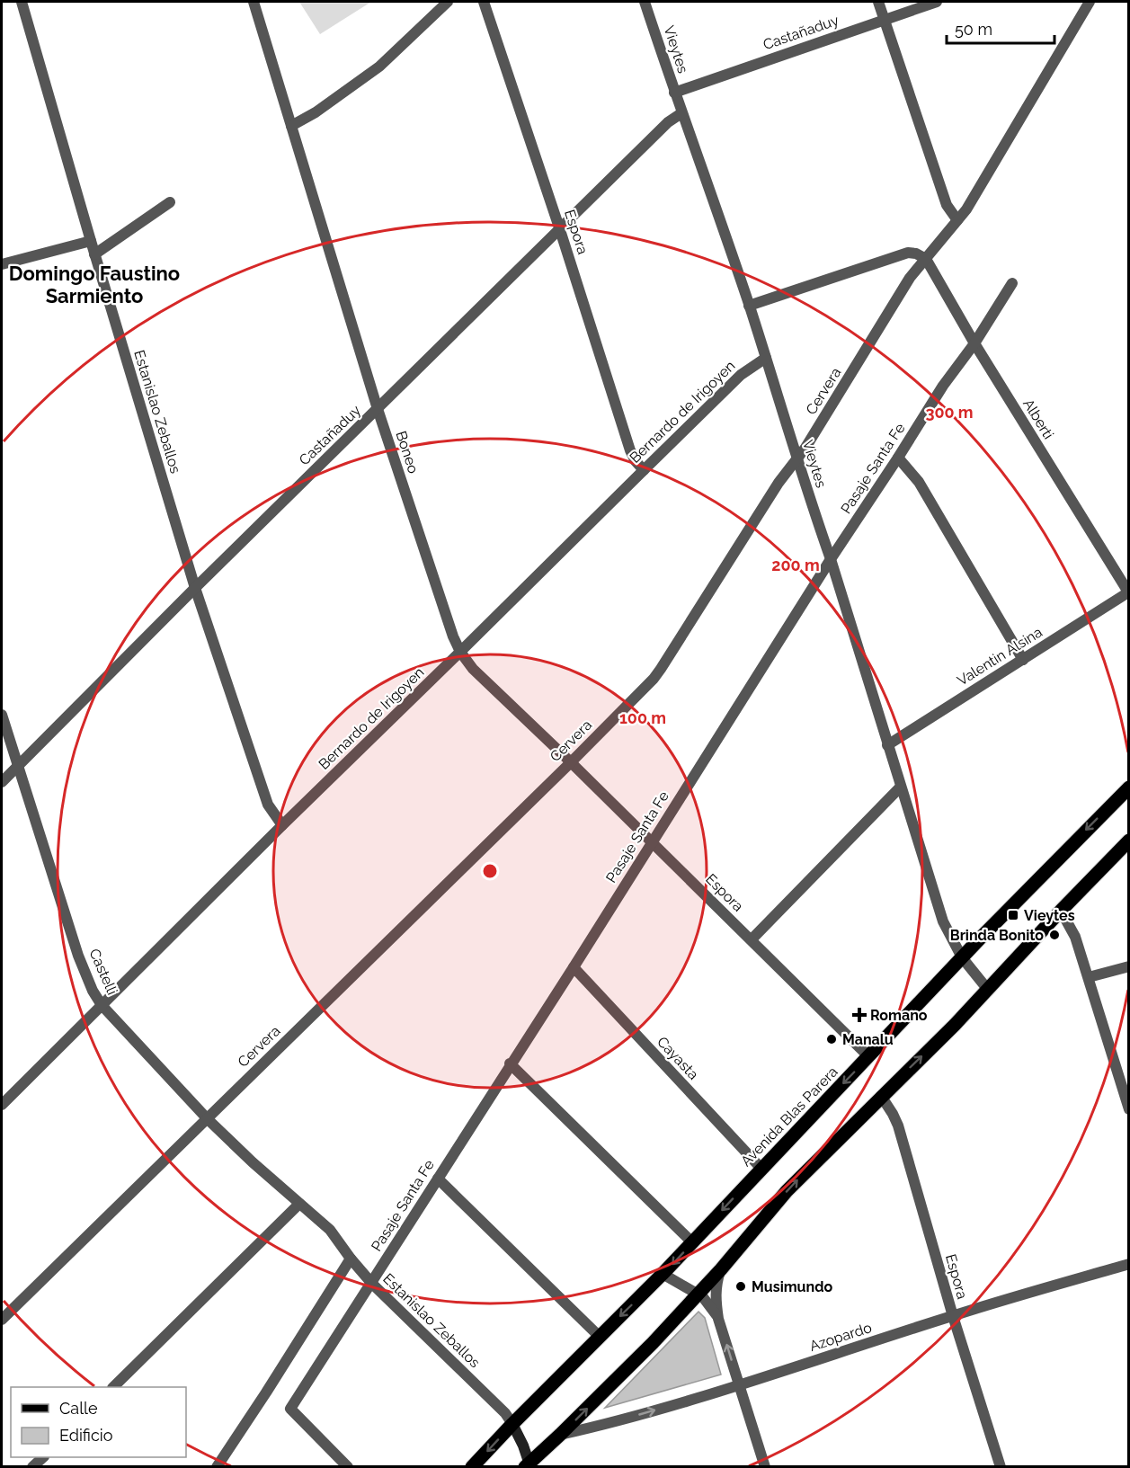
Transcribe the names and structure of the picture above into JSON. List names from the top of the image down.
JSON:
{
  "streets": {
    "main road": ["Estanislao Zeballos", "Avenida Blas Parera"],
    "street": [
      "Castañaduy",
      "Vieytes",
      "Espora",
      "Cervera",
      "Bernardo de Irigoyen",
      "Alberti",
      "Boneo",
      "Pasaje Santa Fe",
      "Valentin Alsina",
      "Castelli",
      "Cayasta",
      "Azopardo"
    ]
  },
  "crossings": [
    ["Castañaduy", "Vieytes"],
    ["Castañaduy", "Espora"],
    ["Castañaduy", "Estanislao Zeballos"],
    ["Castañaduy", "Boneo"],
    ["Castañaduy", "Castelli"],
    ["Vieytes", "Cervera"],
    ["Vieytes", "Bernardo de Irigoyen"],
    ["Vieytes", "Pasaje Santa Fe"],
    ["Vieytes", "Valentin Alsina"],
    ["Vieytes", "Avenida Blas Parera"],
    ["Espora", "Bernardo de Irigoyen"],
    ["Espora", "Boneo"],
    ["Espora", "Pasaje Santa Fe"],
    ["Espora", "Avenida Blas Parera"],
    ["Espora", "Azopardo"],
    ["Cervera", "Alberti"],
    ["Cervera", "Boneo"],
    ["Cervera", "Castelli"],
    ["Estanislao Zeballos", "Bernardo de Irigoyen"],
    ["Estanislao Zeballos", "Pasaje Santa Fe"],
    ["Estanislao Zeballos", "Castelli"],
    ["Estanislao Zeballos", "Avenida Blas Parera"],
    ["Bernardo de Irigoyen", "Boneo"],
    ["Bernardo de Irigoyen", "Castelli"],
    ["Alberti", "Pasaje Santa Fe"],
    ["Alberti", "Valentin Alsina"],
    ["Boneo", "Pasaje Santa Fe"],
    ["Pasaje Santa Fe", "Cayasta"],
    ["Cayasta", "Avenida Blas Parera"]
  ],
  "districts": ["Domingo Faustino Sarmiento"],
  "places": {
    "transit": ["Vieytes"],
    "other": ["Brinda Bonito", "Manalu", "Musimundo"],
    "health": ["Romano"]
  },
  "legend": ["Calle", "Edificio"],
  "scale_bar": "50 m",
  "rings": ["300 m", "200 m", "100 m"]
}
